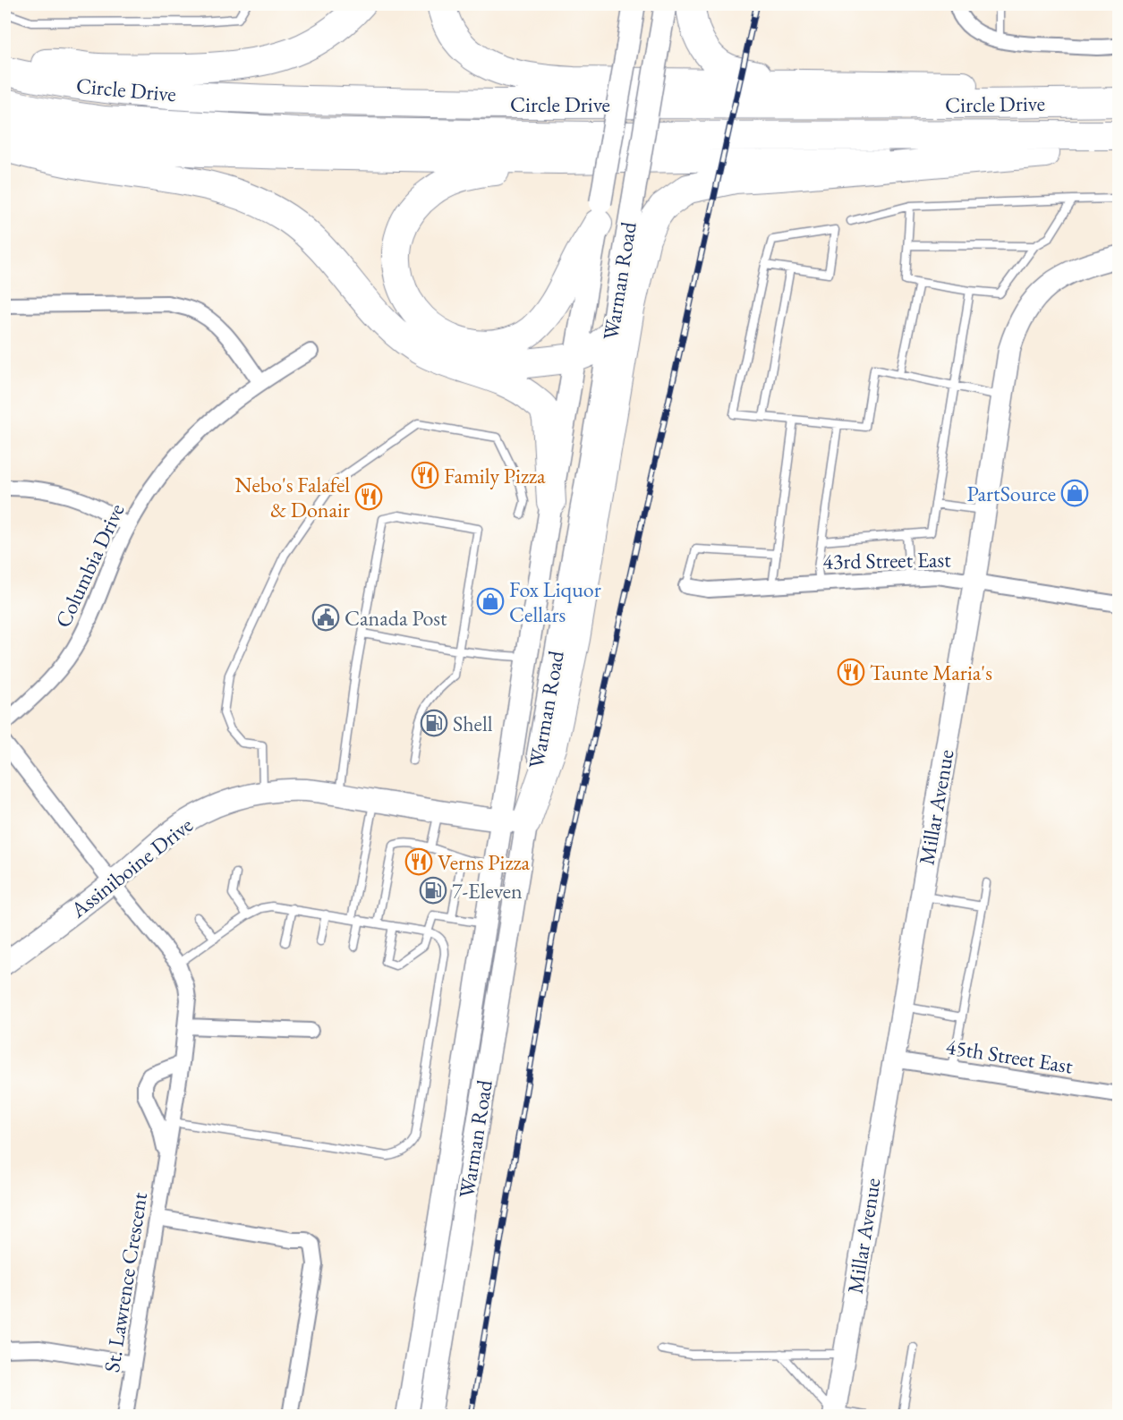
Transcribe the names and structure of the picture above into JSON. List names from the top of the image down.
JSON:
{
  "streets": {
    "highway": ["Circle Drive"],
    "main road": ["Warman Road", "Millar Avenue", "Assiniboine Drive"],
    "street": [
      "43rd Street East",
      "Columbia Drive",
      "45th Street East",
      "St. Lawrence Crescent"
    ]
  },
  "crossings": [
    ["Warman Road", "Assiniboine Drive"],
    ["43rd Street East", "Millar Avenue"],
    ["Millar Avenue", "45th Street East"],
    ["Assiniboine Drive", "St. Lawrence Crescent"]
  ],
  "places": {
    "restaurant": [
      "Family Pizza",
      "Nebo's Falafel & Donair",
      "Taunte Maria's",
      "Verns Pizza"
    ],
    "shop": ["PartSource", "Fox Liquor Cellars"],
    "public building": ["Canada Post"],
    "fuel station": ["Shell", "7-Eleven"]
  }
}
